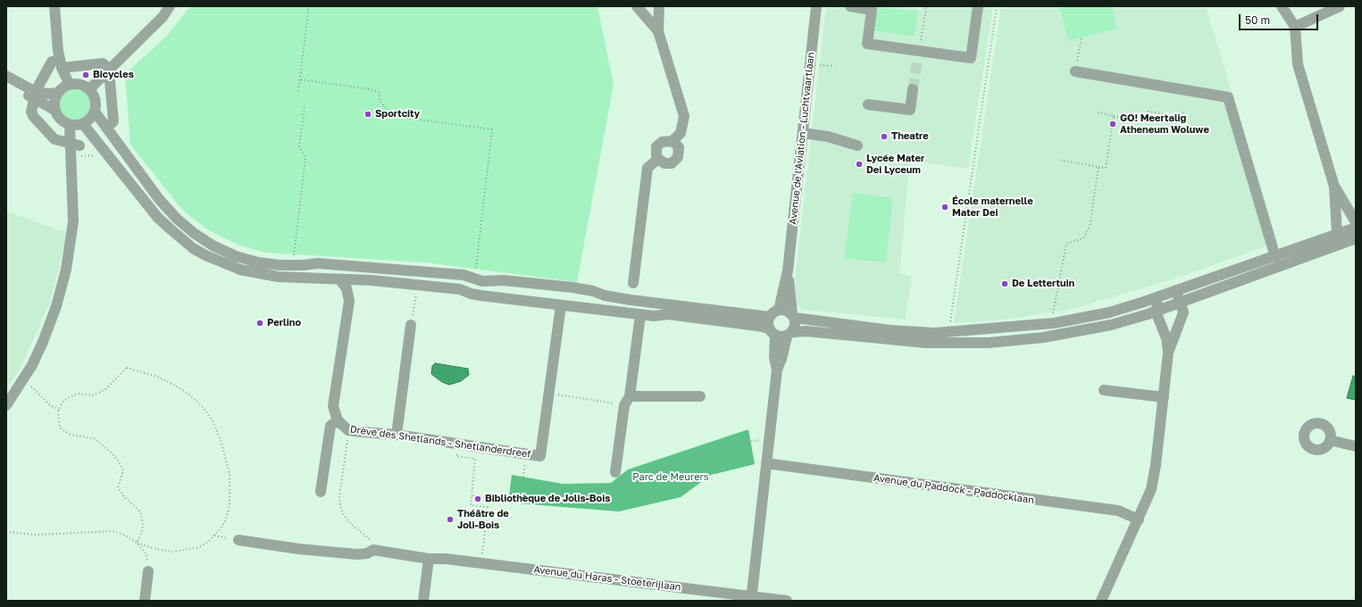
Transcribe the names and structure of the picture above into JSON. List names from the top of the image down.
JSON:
{
  "streets": {
    "street": [
      "Avenue de l'Aviation - Luchtvaartlaan",
      "Drève des Shetlands - Shetlanderdreef",
      "Avenue du Paddock - Paddocklaan",
      "Avenue du Haras - Stoeterijlaan"
    ]
  },
  "parks": ["Parc de Meurers"],
  "places": [
    "Bicycles",
    "Sportcity",
    "GO! Meertalig Atheneum Woluwe",
    "Theatre",
    "Lycée Mater Dei Lyceum",
    "École maternelle Mater Dei",
    "De Lettertuin",
    "Perlino",
    "Bibliothèque de Jolis-Bois",
    "Théâtre de Joli-Bois"
  ],
  "scale_bar": "50 m"
}
